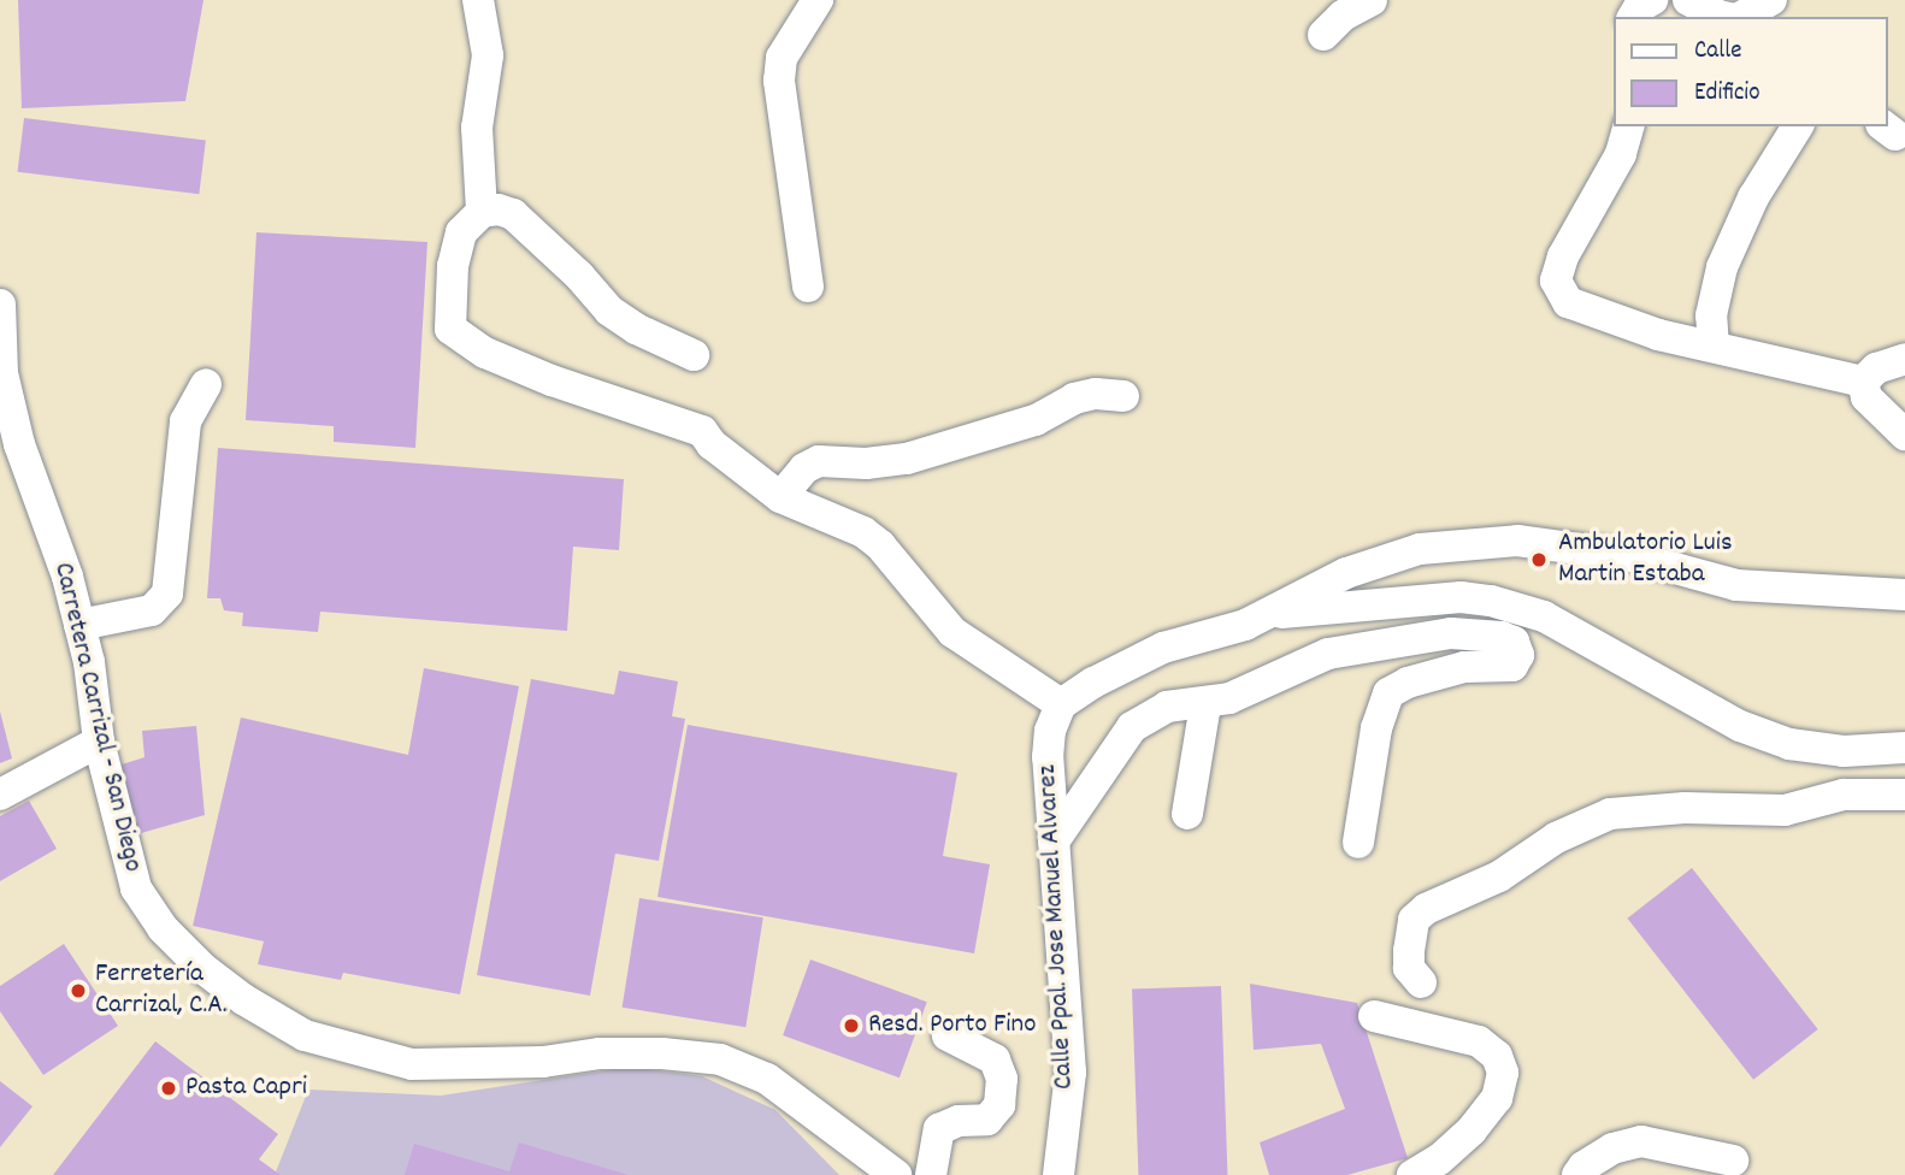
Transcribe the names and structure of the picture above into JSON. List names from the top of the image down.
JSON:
{
  "streets": {
    "street": ["Carretera Carrizal - San Diego", "Calle Ppal. Jose Manuel Alvarez"]
  },
  "places": [
    "Ambulatorio Luis Martin Estaba",
    "Ferretería Carrizal, C.A.",
    "Resd. Porto Fino",
    "Pasta Capri"
  ],
  "legend": ["Calle", "Edificio"]
}
